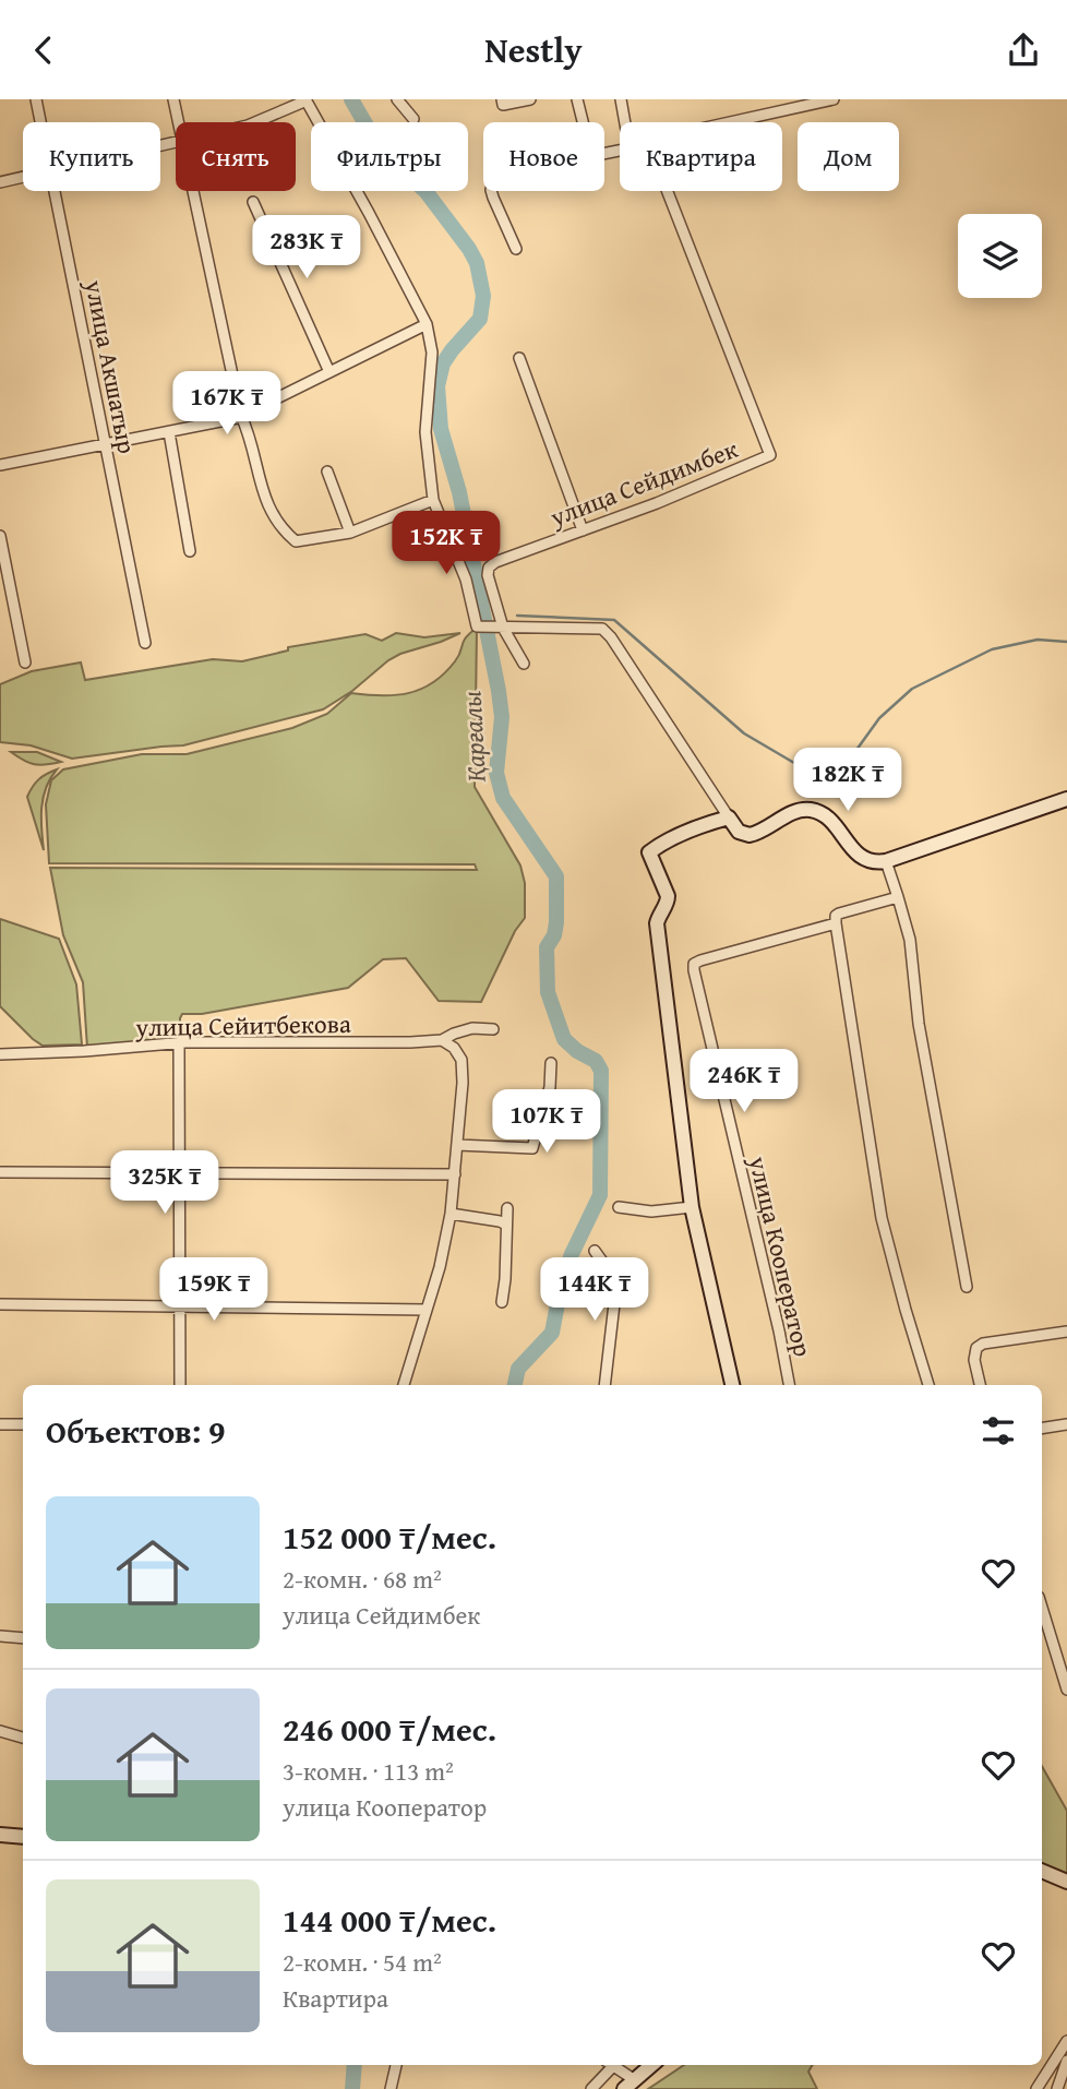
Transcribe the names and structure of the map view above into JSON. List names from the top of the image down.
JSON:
{
  "streets": {
    "street": [
      "улица Акшатыр",
      "улица Сейдимбек",
      "улица Сейитбекова",
      "улица Кооператор"
    ]
  },
  "water": ["Қарғалы"],
  "page": {
    "header": "Nestly",
    "chip": [
      "Купить",
      "Снять",
      "Фильтры",
      "Новое",
      "Квартира",
      "Дом"
    ],
    "price": [
      "283K ₸",
      "167K ₸",
      "152K ₸",
      "182K ₸",
      "246K ₸",
      "107K ₸",
      "325K ₸",
      "159K ₸",
      "144K ₸"
    ],
    "heading": "Объектов: 9",
    "list": [
      {
        "name": "152 000 ₸/мес.",
        "note": "2-комн. · 68 m² · улица Сейдимбек"
      },
      {
        "name": "246 000 ₸/мес.",
        "note": "3-комн. · 113 m² · улица Кооператор"
      },
      {
        "name": "144 000 ₸/мес.",
        "note": "2-комн. · 54 m² · Квартира"
      }
    ]
  }
}
